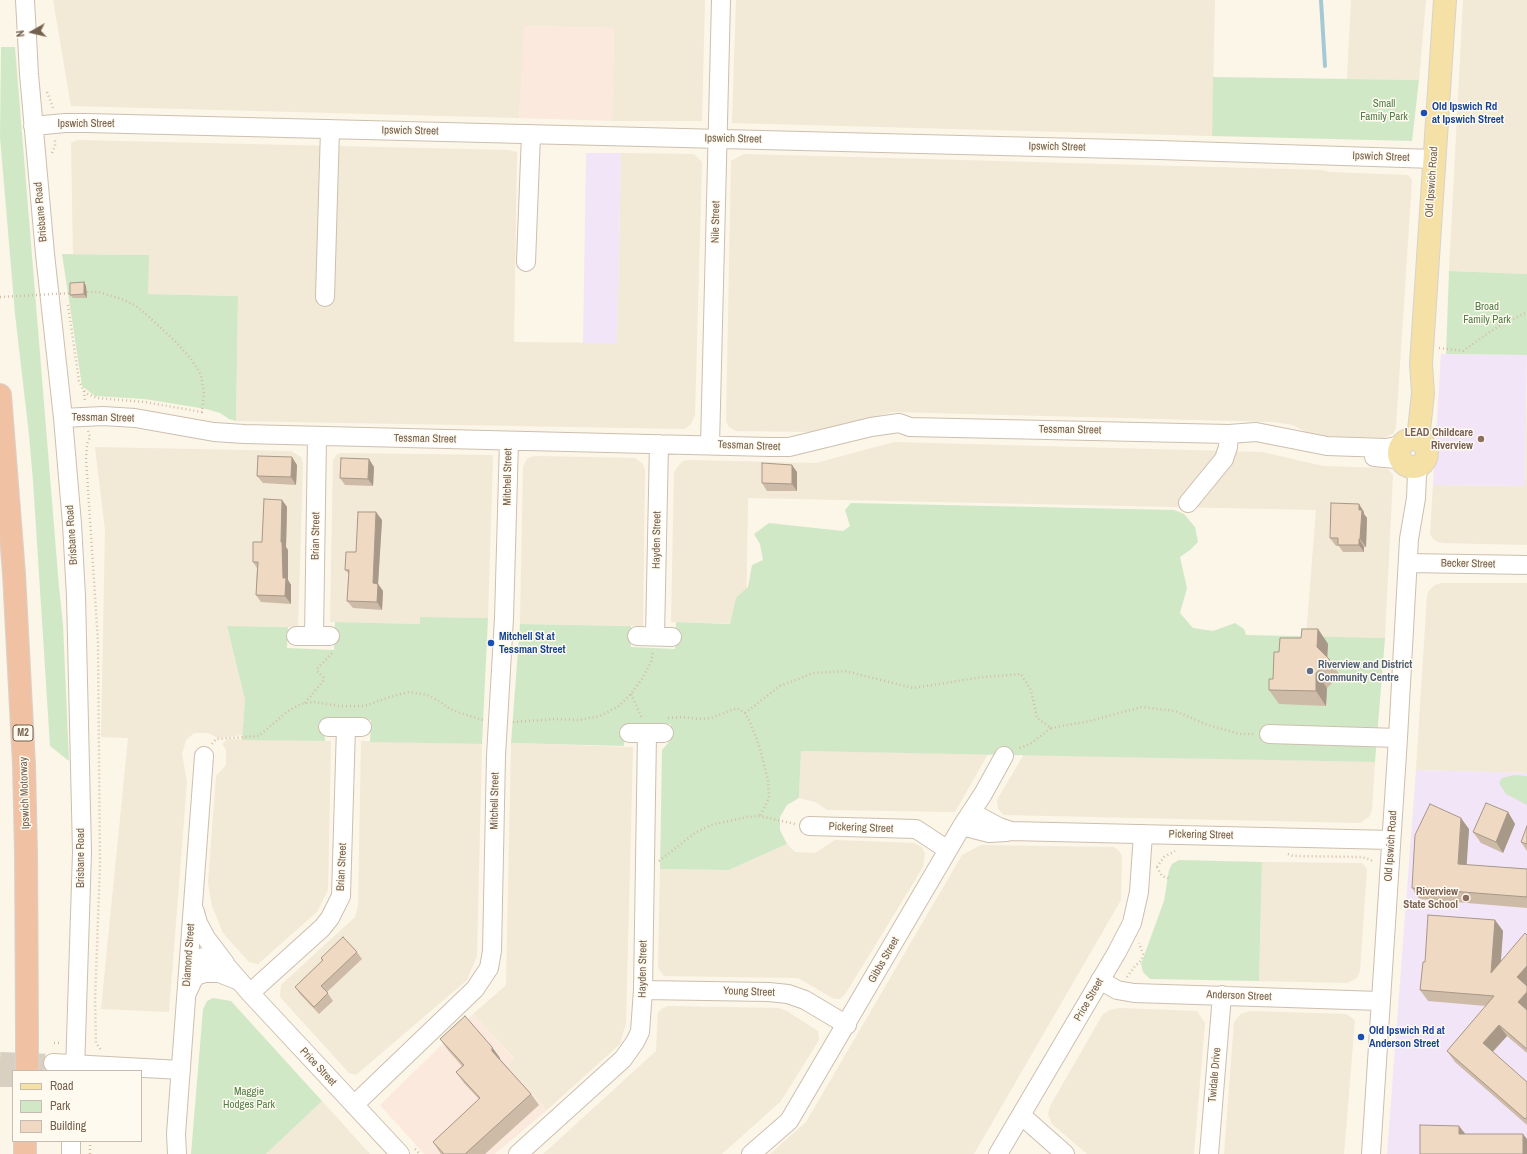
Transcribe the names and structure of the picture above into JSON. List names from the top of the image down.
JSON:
{
  "streets": {
    "highway": ["M2", "Ipswich Motorway"],
    "main road": ["Old Ipswich Road"],
    "street": [
      "Ipswich Street",
      "Brisbane Road",
      "Nile Street",
      "Tessman Street",
      "Mitchell Street",
      "Brian Street",
      "Hayden Street",
      "Becker Street",
      "Pickering Street",
      "Diamond Street",
      "Gibbs Street",
      "Young Street",
      "Anderson Street",
      "Price Street",
      "Twidale Drive"
    ]
  },
  "crossings": [
    ["Ipswich Street", "Old Ipswich Road"],
    ["Ipswich Street", "Brisbane Road"],
    ["Ipswich Street", "Nile Street"],
    ["Old Ipswich Road", "Tessman Street"],
    ["Old Ipswich Road", "Becker Street"],
    ["Old Ipswich Road", "Pickering Street"],
    ["Old Ipswich Road", "Anderson Street"],
    ["Brisbane Road", "Tessman Street"],
    ["Nile Street", "Tessman Street"],
    ["Tessman Street", "Mitchell Street"],
    ["Tessman Street", "Brian Street"],
    ["Tessman Street", "Hayden Street"],
    ["Mitchell Street", "Price Street"],
    ["Brian Street", "Price Street"],
    ["Hayden Street", "Young Street"],
    ["Pickering Street", "Gibbs Street"],
    ["Pickering Street", "Price Street"],
    ["Diamond Street", "Price Street"],
    ["Gibbs Street", "Young Street"],
    ["Anderson Street", "Price Street"],
    ["Anderson Street", "Twidale Drive"]
  ],
  "parks": ["Small Family Park", "Broad Family Park", "Maggie Hodges Park"],
  "places": [
    "Old Ipswich Rd at Ipswich Street",
    "LEAD Childcare Riverview",
    "Mitchell St at Tessman Street",
    "Riverview and District Community Centre",
    "Riverview State School",
    "Old Ipswich Rd at Anderson Street"
  ],
  "legend": ["Road", "Park", "Building"],
  "north": "left"
}
